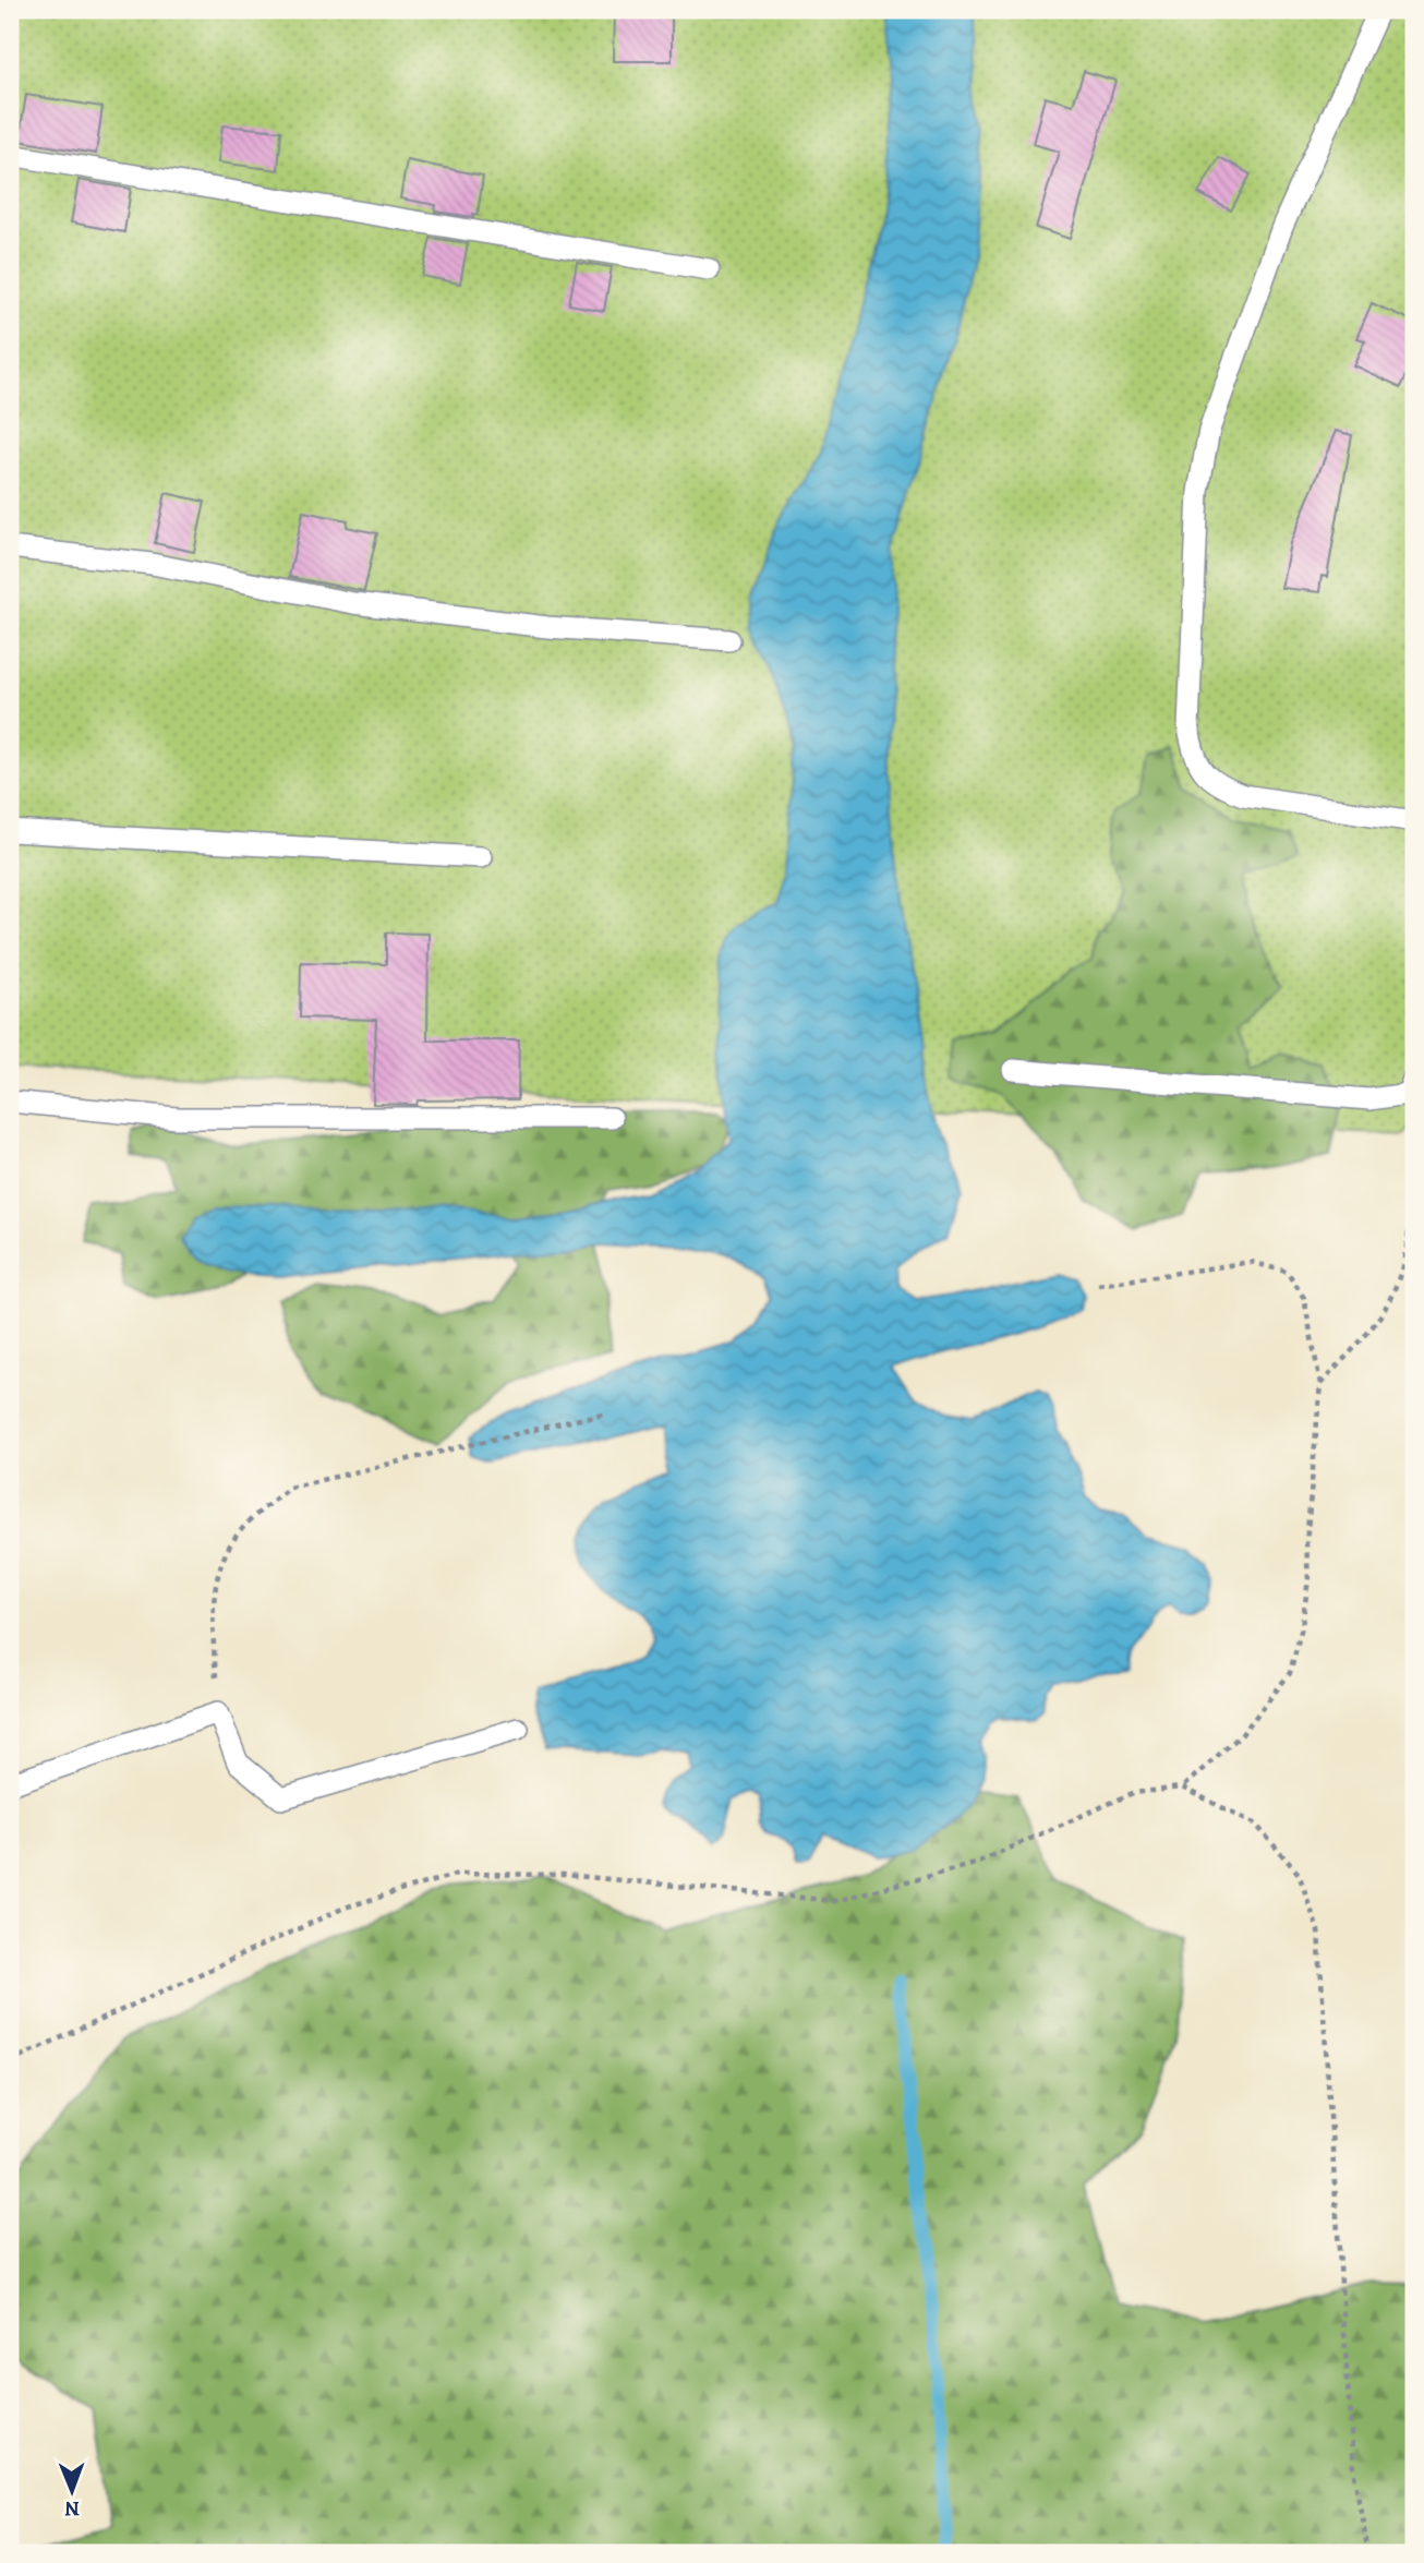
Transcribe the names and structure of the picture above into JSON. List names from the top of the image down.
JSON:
{
  "north": "bottom"
}
